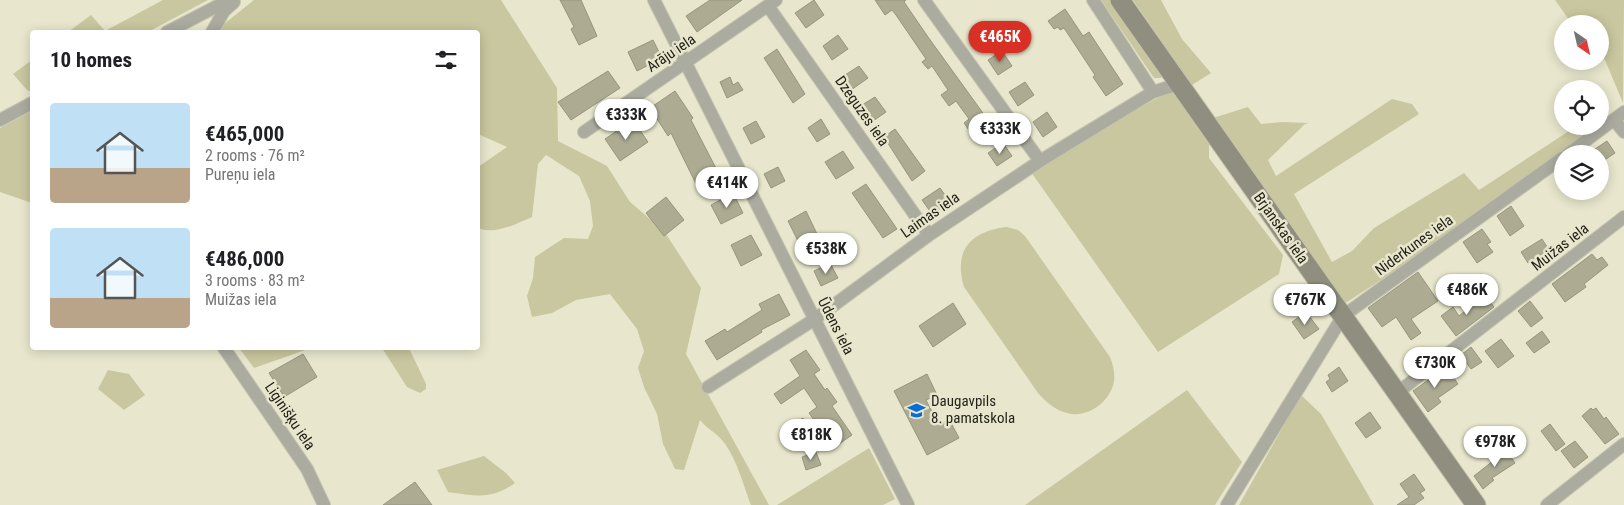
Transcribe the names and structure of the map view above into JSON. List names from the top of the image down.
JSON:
{
  "streets": {
    "main road": ["Brjanskas iela"],
    "street": [
      "Arāju iela",
      "Dzeguzes iela",
      "Laimas iela",
      "Niderkunes iela",
      "Muižas iela",
      "Ūdens iela",
      "Liginišķu iela"
    ]
  },
  "crossings": [
    ["Arāju iela", "Dzeguzes iela"],
    ["Arāju iela", "Ūdens iela"],
    ["Dzeguzes iela", "Laimas iela"],
    ["Laimas iela", "Brjanskas iela"],
    ["Laimas iela", "Ūdens iela"],
    ["Brjanskas iela", "Niderkunes iela"],
    ["Brjanskas iela", "Muižas iela"]
  ],
  "places": {
    "school or university": ["Daugavpils 8. pamatskola"]
  },
  "north": "bottom right",
  "page": {
    "price": [
      "€465K",
      "€333K",
      "€333K",
      "€414K",
      "€538K",
      "€486K",
      "€767K",
      "€730K",
      "€818K",
      "€978K"
    ],
    "heading": "10 homes",
    "list": [
      {
        "name": "€465,000",
        "note": "2 rooms · 76 m² · Pureņu iela"
      },
      {
        "name": "€486,000",
        "note": "3 rooms · 83 m² · Muižas iela"
      }
    ]
  }
}
